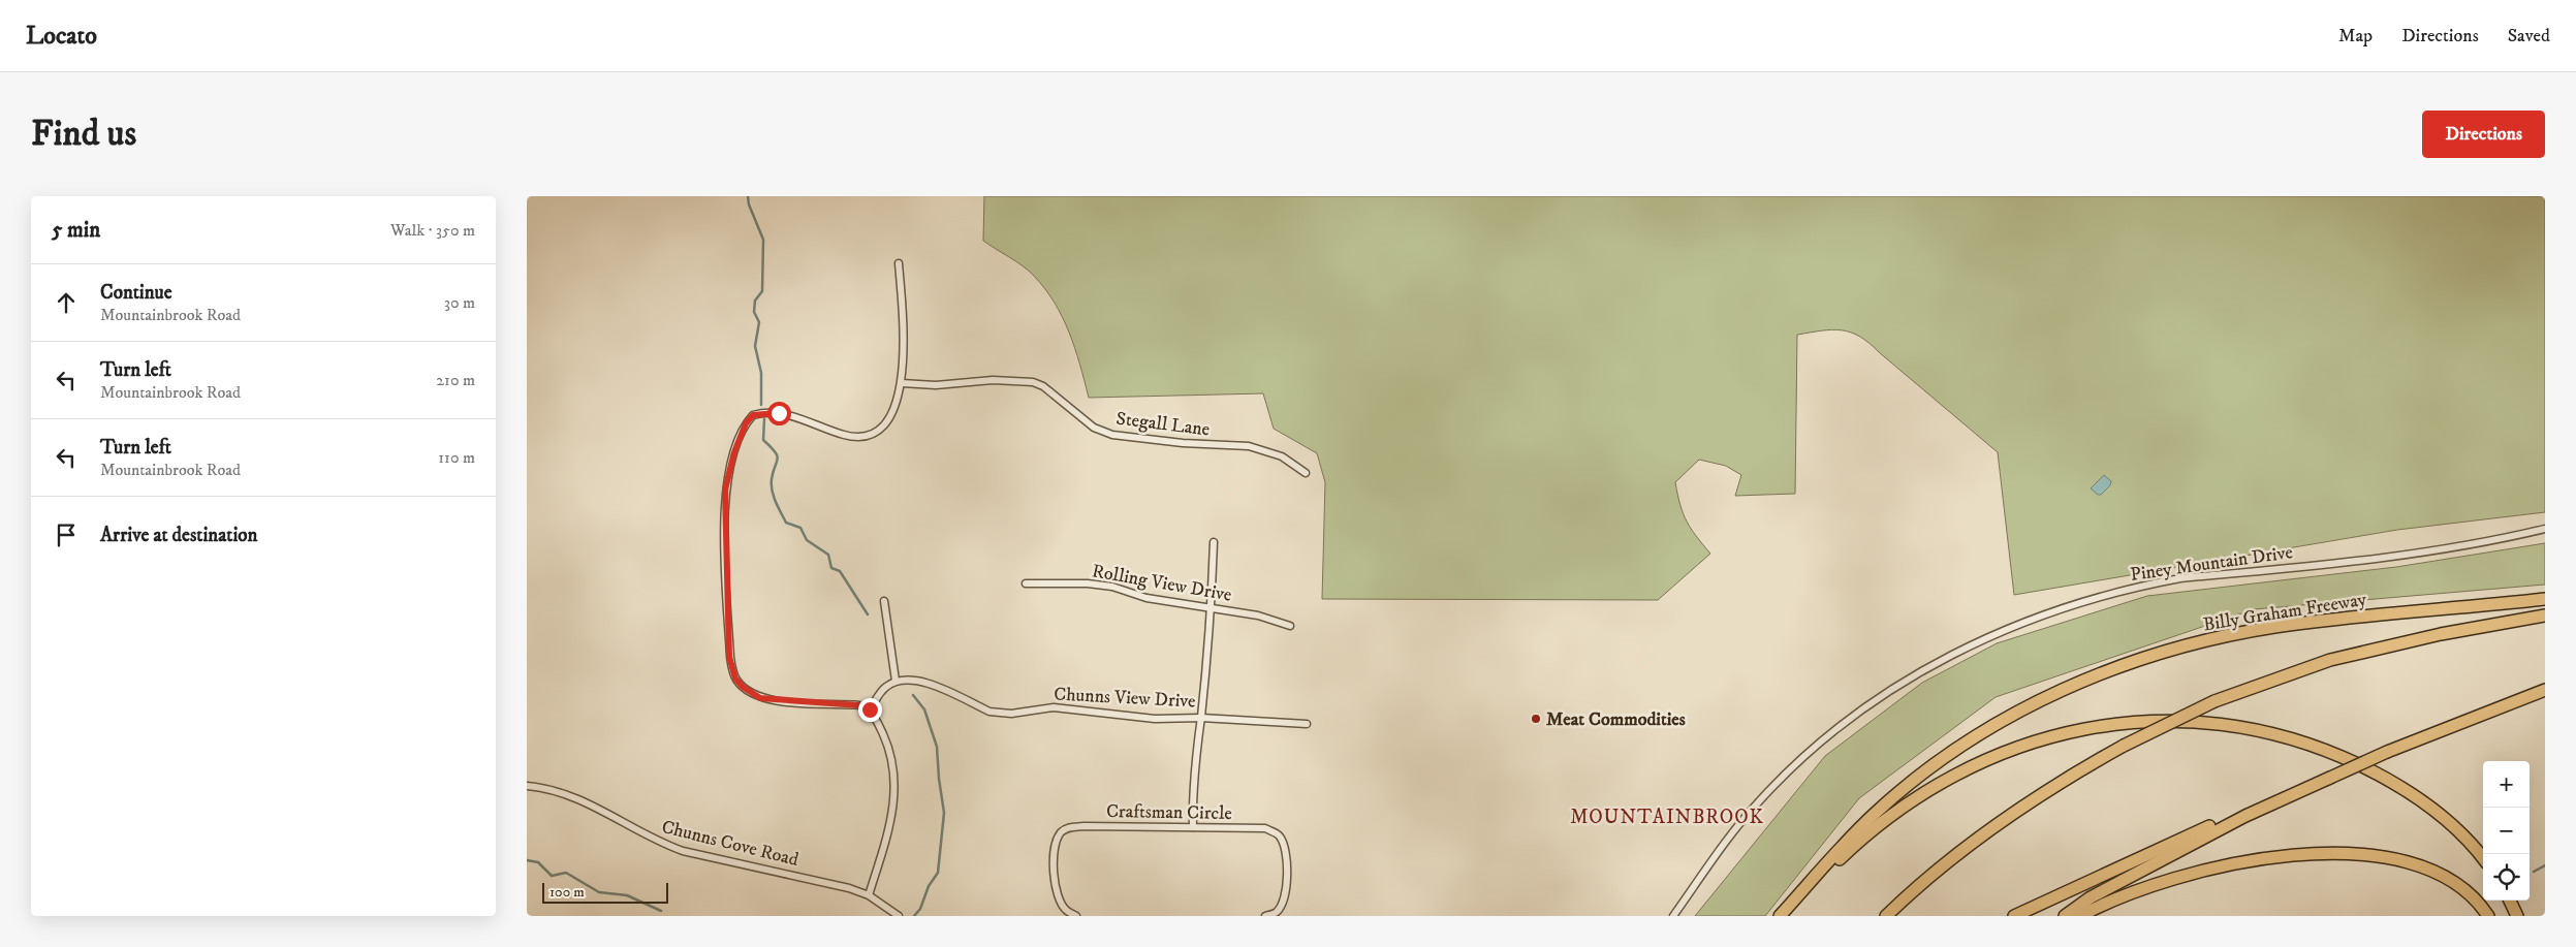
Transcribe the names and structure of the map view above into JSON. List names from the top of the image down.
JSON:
{
  "streets": {
    "highway": ["Billy Graham Freeway"],
    "street": [
      "Stegall Lane",
      "Piney Mountain Drive",
      "Rolling View Drive",
      "Chunns View Drive",
      "Craftsman Circle",
      "Chunns Cove Road"
    ]
  },
  "districts": ["MOUNTAINBROOK"],
  "places": ["Meat Commodities"],
  "scale_bar": "100 m",
  "page": {
    "header": "Locato",
    "nav": ["Map", "Directions", "Saved"],
    "buttons": "Directions",
    "title": "Find us",
    "heading": ["5 min", "Walk · 350 m"],
    "list": [
      ["Continue", "Mountainbrook Road", "30 m"],
      ["Turn left", "Mountainbrook Road", "210 m"],
      ["Turn left", "Mountainbrook Road", "110 m"],
      "Arrive at destination"
    ],
    "map_buttons": ["+", "−"],
    "scale": "100 m"
  }
}
